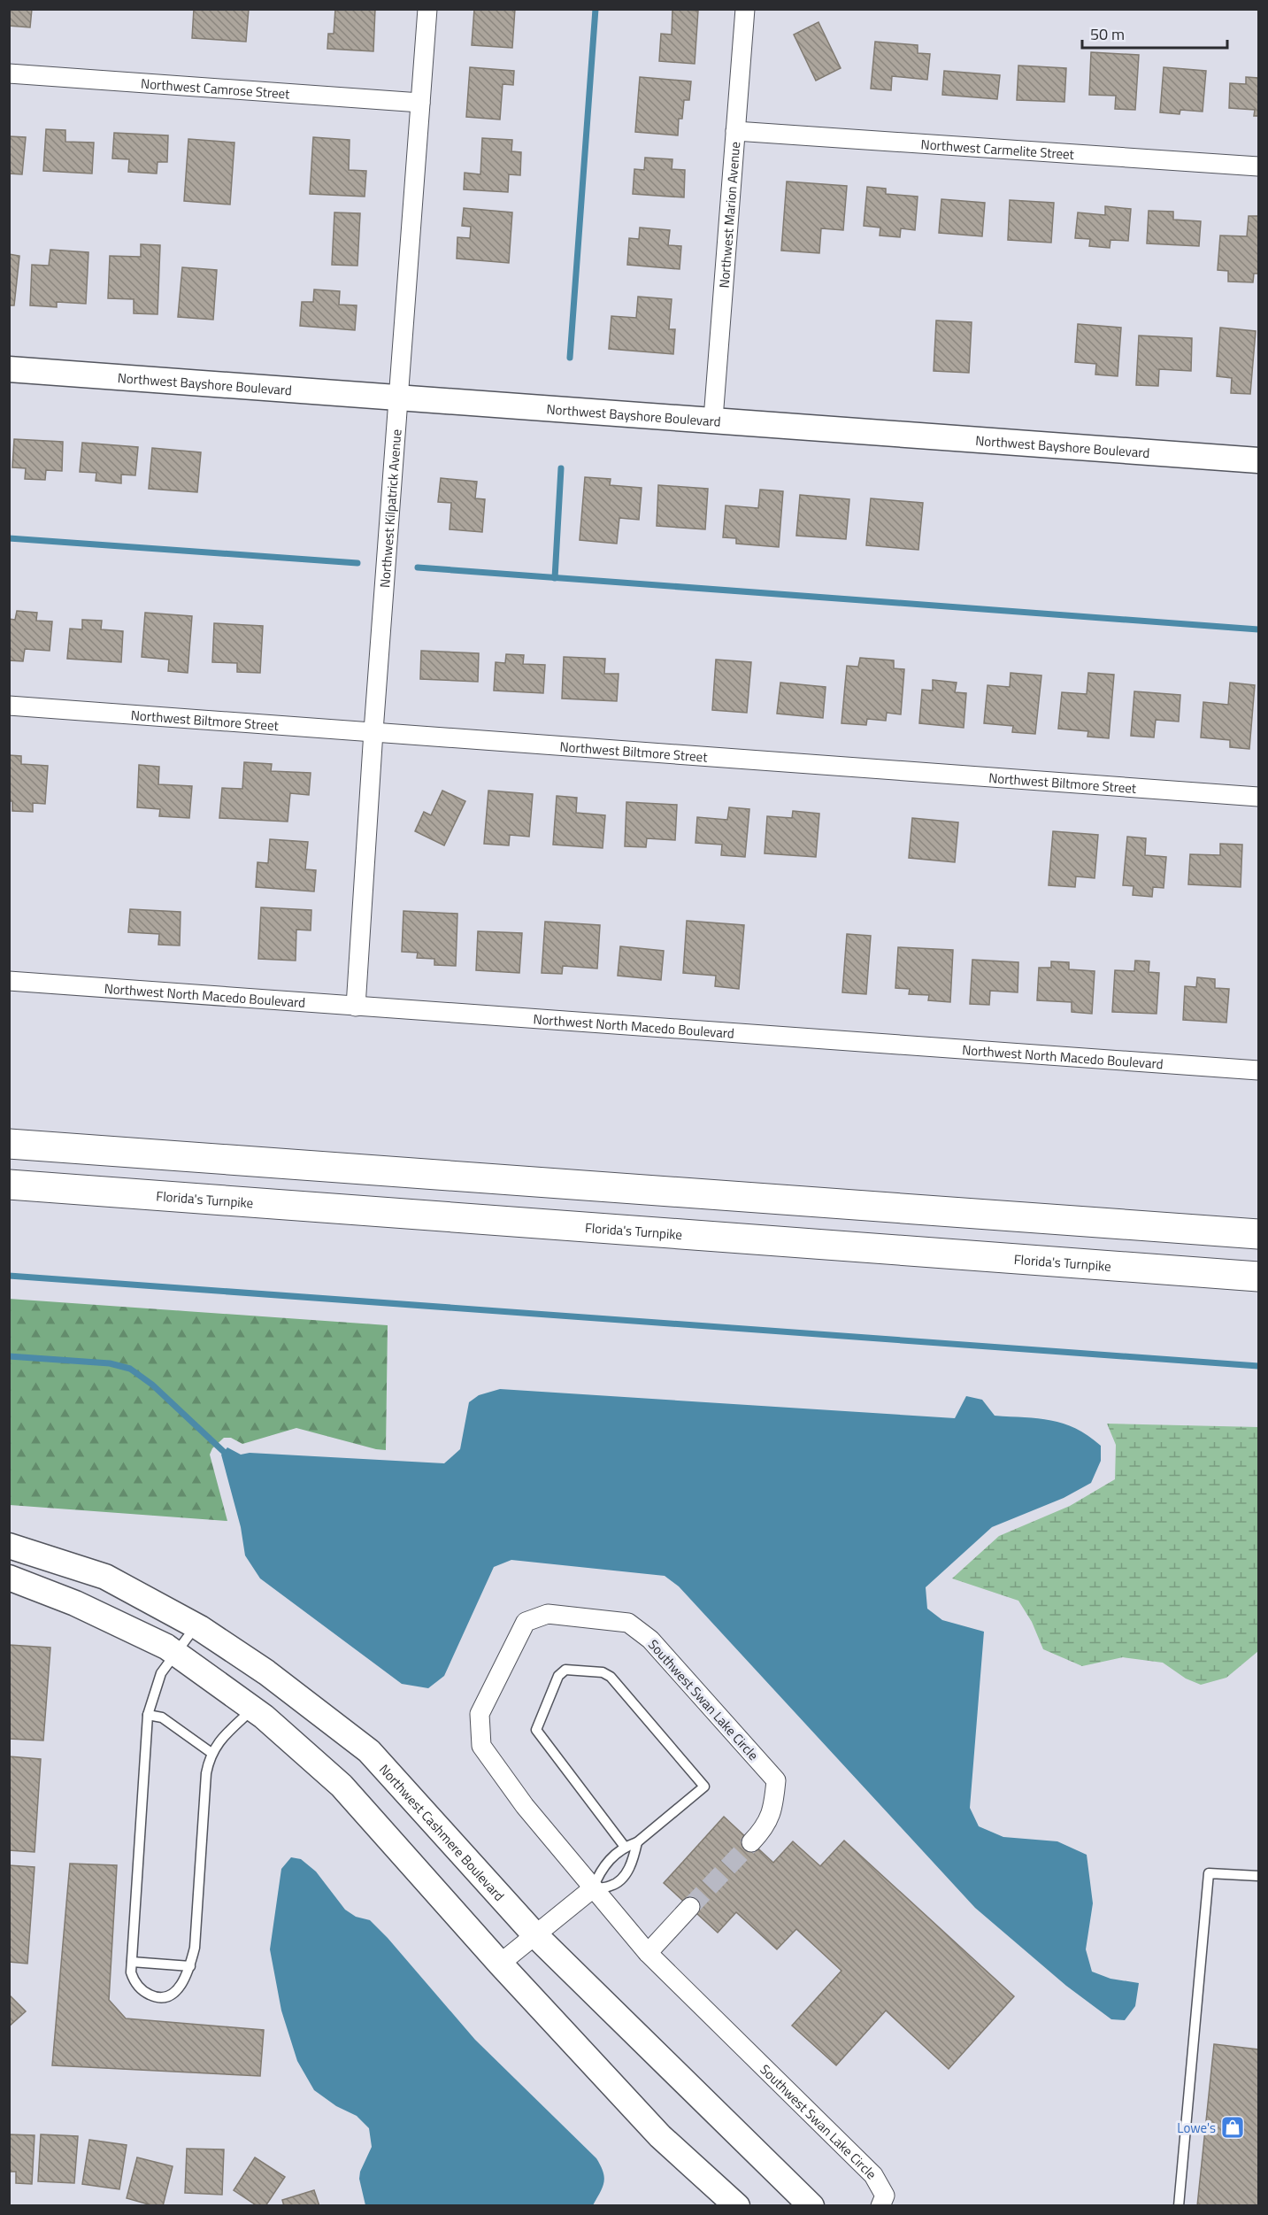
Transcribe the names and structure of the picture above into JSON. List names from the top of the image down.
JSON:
{
  "streets": {
    "highway": ["Florida's Turnpike"],
    "street": [
      "Northwest Camrose Street",
      "Northwest Carmelite Street",
      "Northwest Marion Avenue",
      "Northwest Bayshore Boulevard",
      "Northwest Kilpatrick Avenue",
      "Northwest Biltmore Street",
      "Northwest North Macedo Boulevard",
      "Southwest Swan Lake Circle",
      "Northwest Cashmere Boulevard"
    ]
  },
  "crossings": [
    ["Northwest Camrose Street", "Northwest Kilpatrick Avenue"],
    ["Northwest Carmelite Street", "Northwest Marion Avenue"],
    ["Northwest Marion Avenue", "Northwest Bayshore Boulevard"],
    ["Northwest Bayshore Boulevard", "Northwest Kilpatrick Avenue"],
    ["Northwest Kilpatrick Avenue", "Northwest Biltmore Street"],
    ["Northwest Kilpatrick Avenue", "Northwest North Macedo Boulevard"]
  ],
  "places": {
    "shop": ["Lowe's"]
  },
  "scale_bar": "50 m"
}
